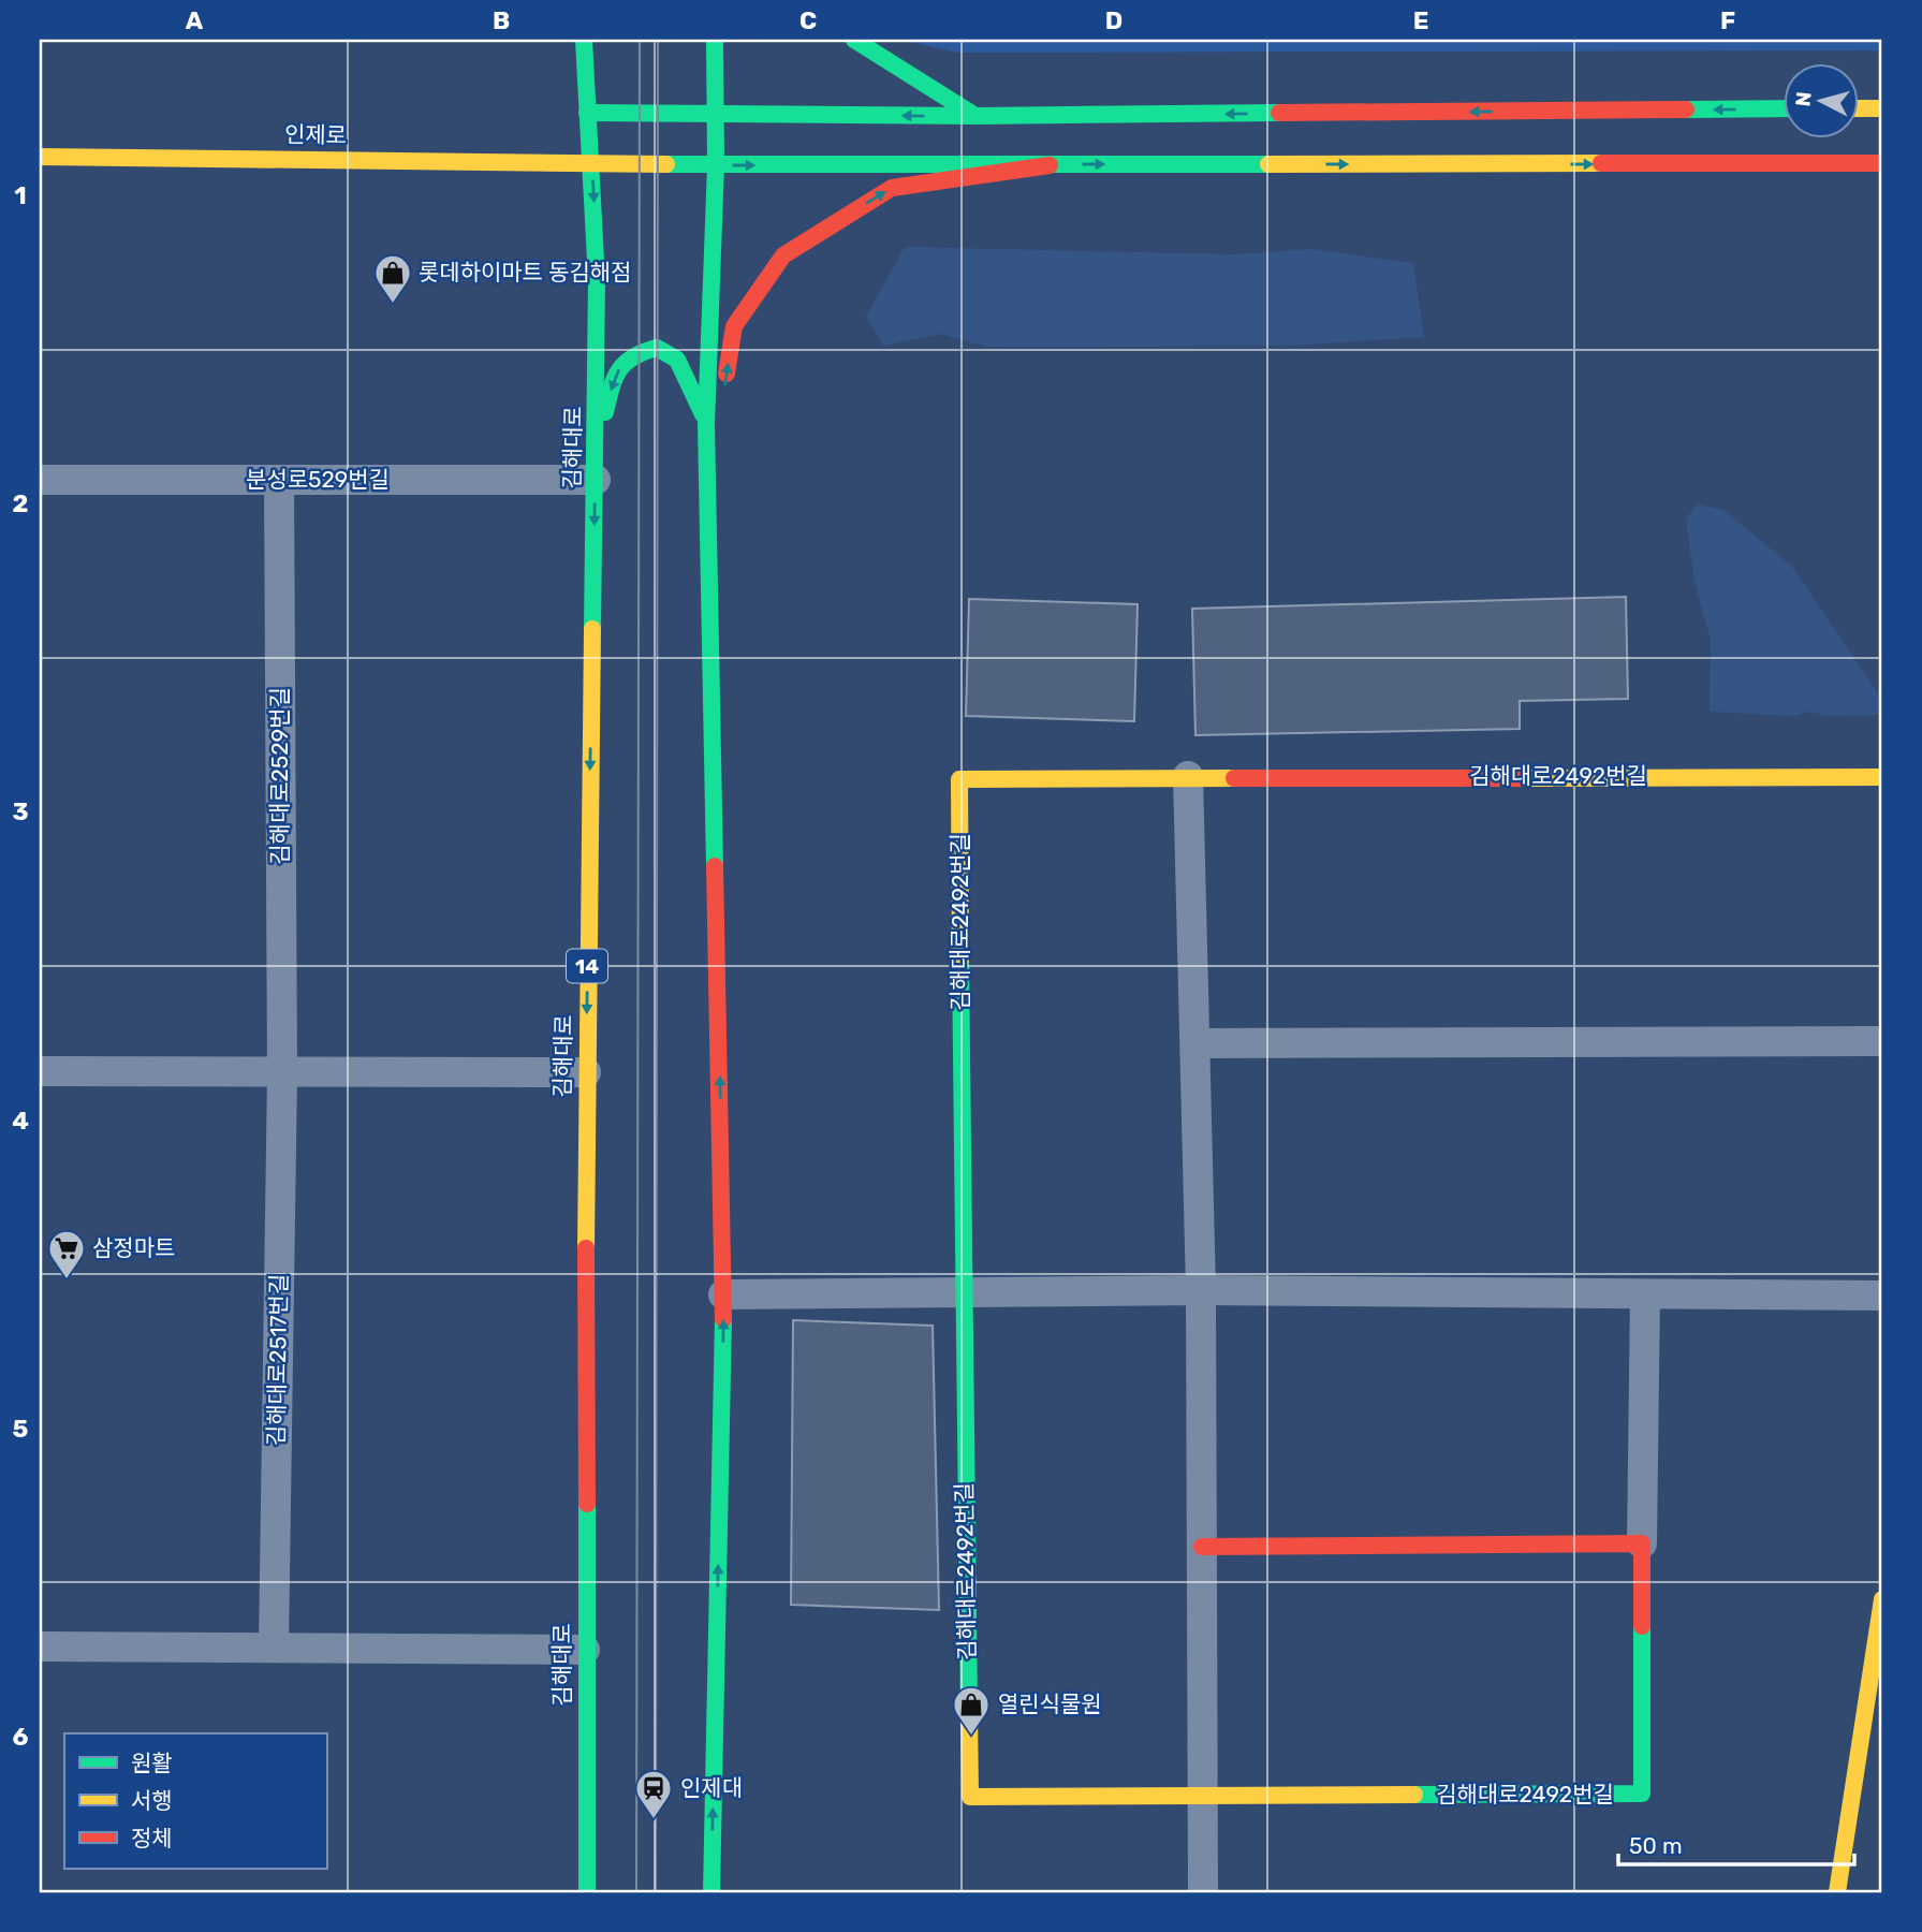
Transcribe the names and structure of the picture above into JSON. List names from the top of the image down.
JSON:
{
  "streets": {
    "main road": [
      "인제로",
      "김해대로",
      "김해대로2492번길",
      "14"
    ],
    "street": ["분성로529번길", "김해대로2529번길", "김해대로2517번길"]
  },
  "crossings": [
    ["인제로", "김해대로"],
    ["김해대로", "분성로529번길"],
    ["분성로529번길", "김해대로2529번길"],
    ["김해대로2529번길", "김해대로2517번길"]
  ],
  "places": {
    "shop": ["롯데하이마트 동김해점", "열린식물원"],
    "supermarket": ["삼정마트"],
    "station": ["인제대"]
  },
  "legend": ["원활", "서행", "정체"],
  "scale_bar": "50 m",
  "north": "left",
  "grid": {
    "columns": [
      "A",
      "B",
      "C",
      "D",
      "E",
      "F"
    ],
    "rows": [
      "1",
      "2",
      "3",
      "4",
      "5",
      "6"
    ]
  }
}
